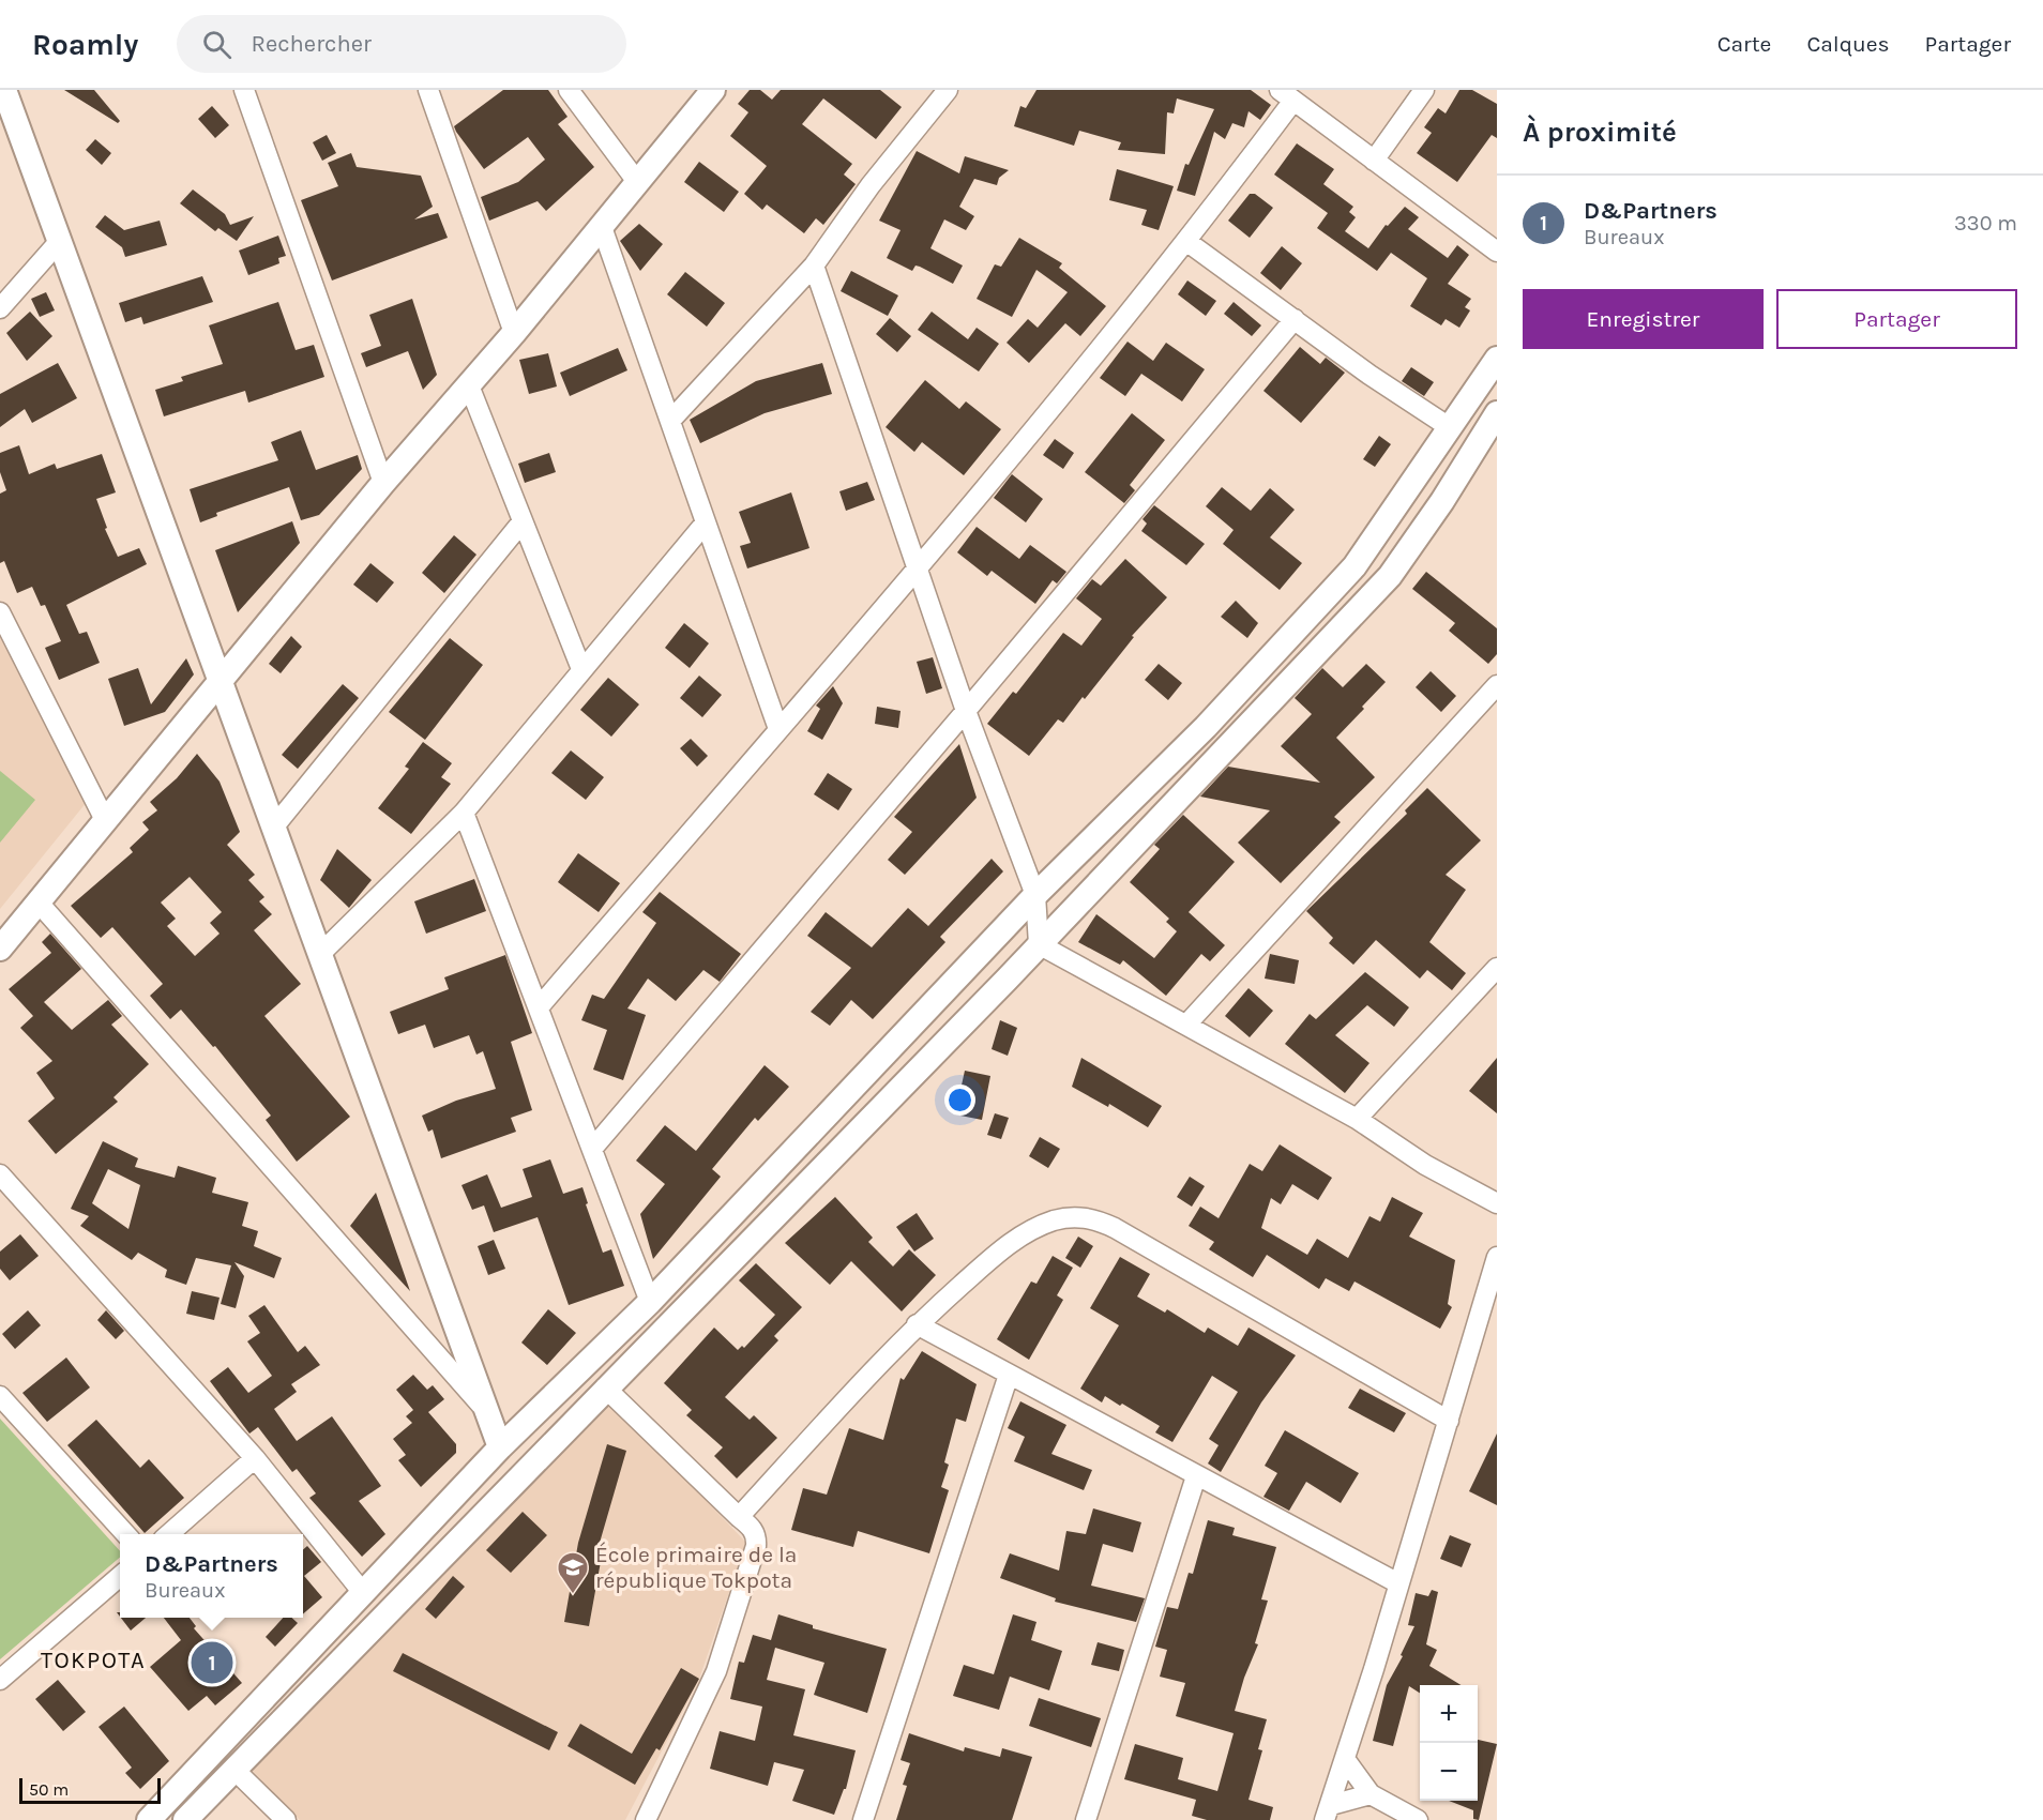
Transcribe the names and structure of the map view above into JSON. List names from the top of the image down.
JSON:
{
  "districts": ["TOKPOTA"],
  "places": {
    "school or university": ["École primaire de la république Tokpota"]
  },
  "scale_bar": "50 m",
  "page": {
    "header": "Roamly",
    "search": "Rechercher",
    "nav": ["Carte", "Calques", "Partager"],
    "heading": "À proximité",
    "list": [
      {
        "mark": "1",
        "name": "D&Partners",
        "note": "Bureaux",
        "value": "330 m"
      }
    ],
    "buttons": ["Enregistrer", "Partager"],
    "popup": ["D&Partners", "Bureaux"],
    "pins": "1",
    "map_buttons": ["+", "−"],
    "scale": "50 m"
  }
}
